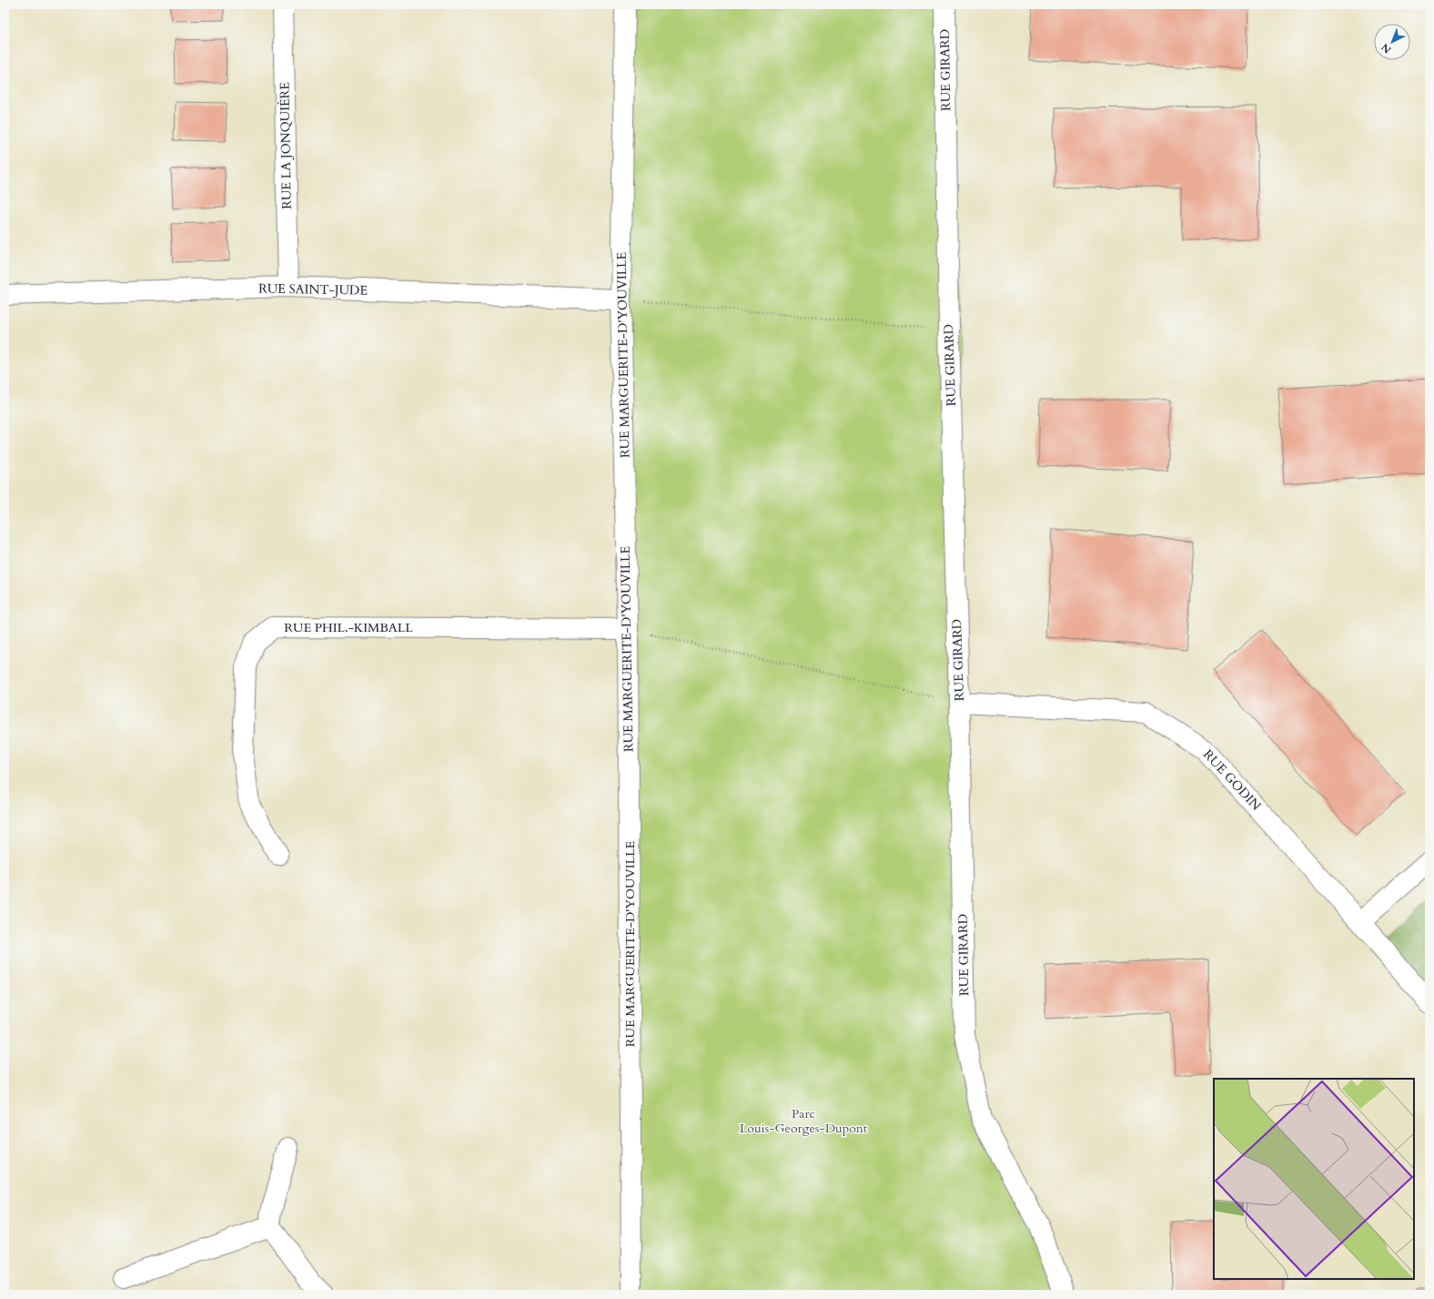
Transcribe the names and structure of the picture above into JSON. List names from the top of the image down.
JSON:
{
  "streets": {
    "street": [
      "RUE GIRARD",
      "RUE LA JONQUIÈRE",
      "RUE SAINT-JUDE",
      "RUE MARGUERITE-D'YOUVILLE",
      "RUE PHIL.-KIMBALL",
      "RUE GODIN"
    ]
  },
  "crossings": [
    ["RUE GIRARD", "RUE GODIN"],
    ["RUE LA JONQUIÈRE", "RUE SAINT-JUDE"],
    ["RUE SAINT-JUDE", "RUE MARGUERITE-D'YOUVILLE"],
    ["RUE MARGUERITE-D'YOUVILLE", "RUE PHIL.-KIMBALL"]
  ],
  "parks": ["Parc Louis-Georges-Dupont"],
  "north": "bottom left"
}
